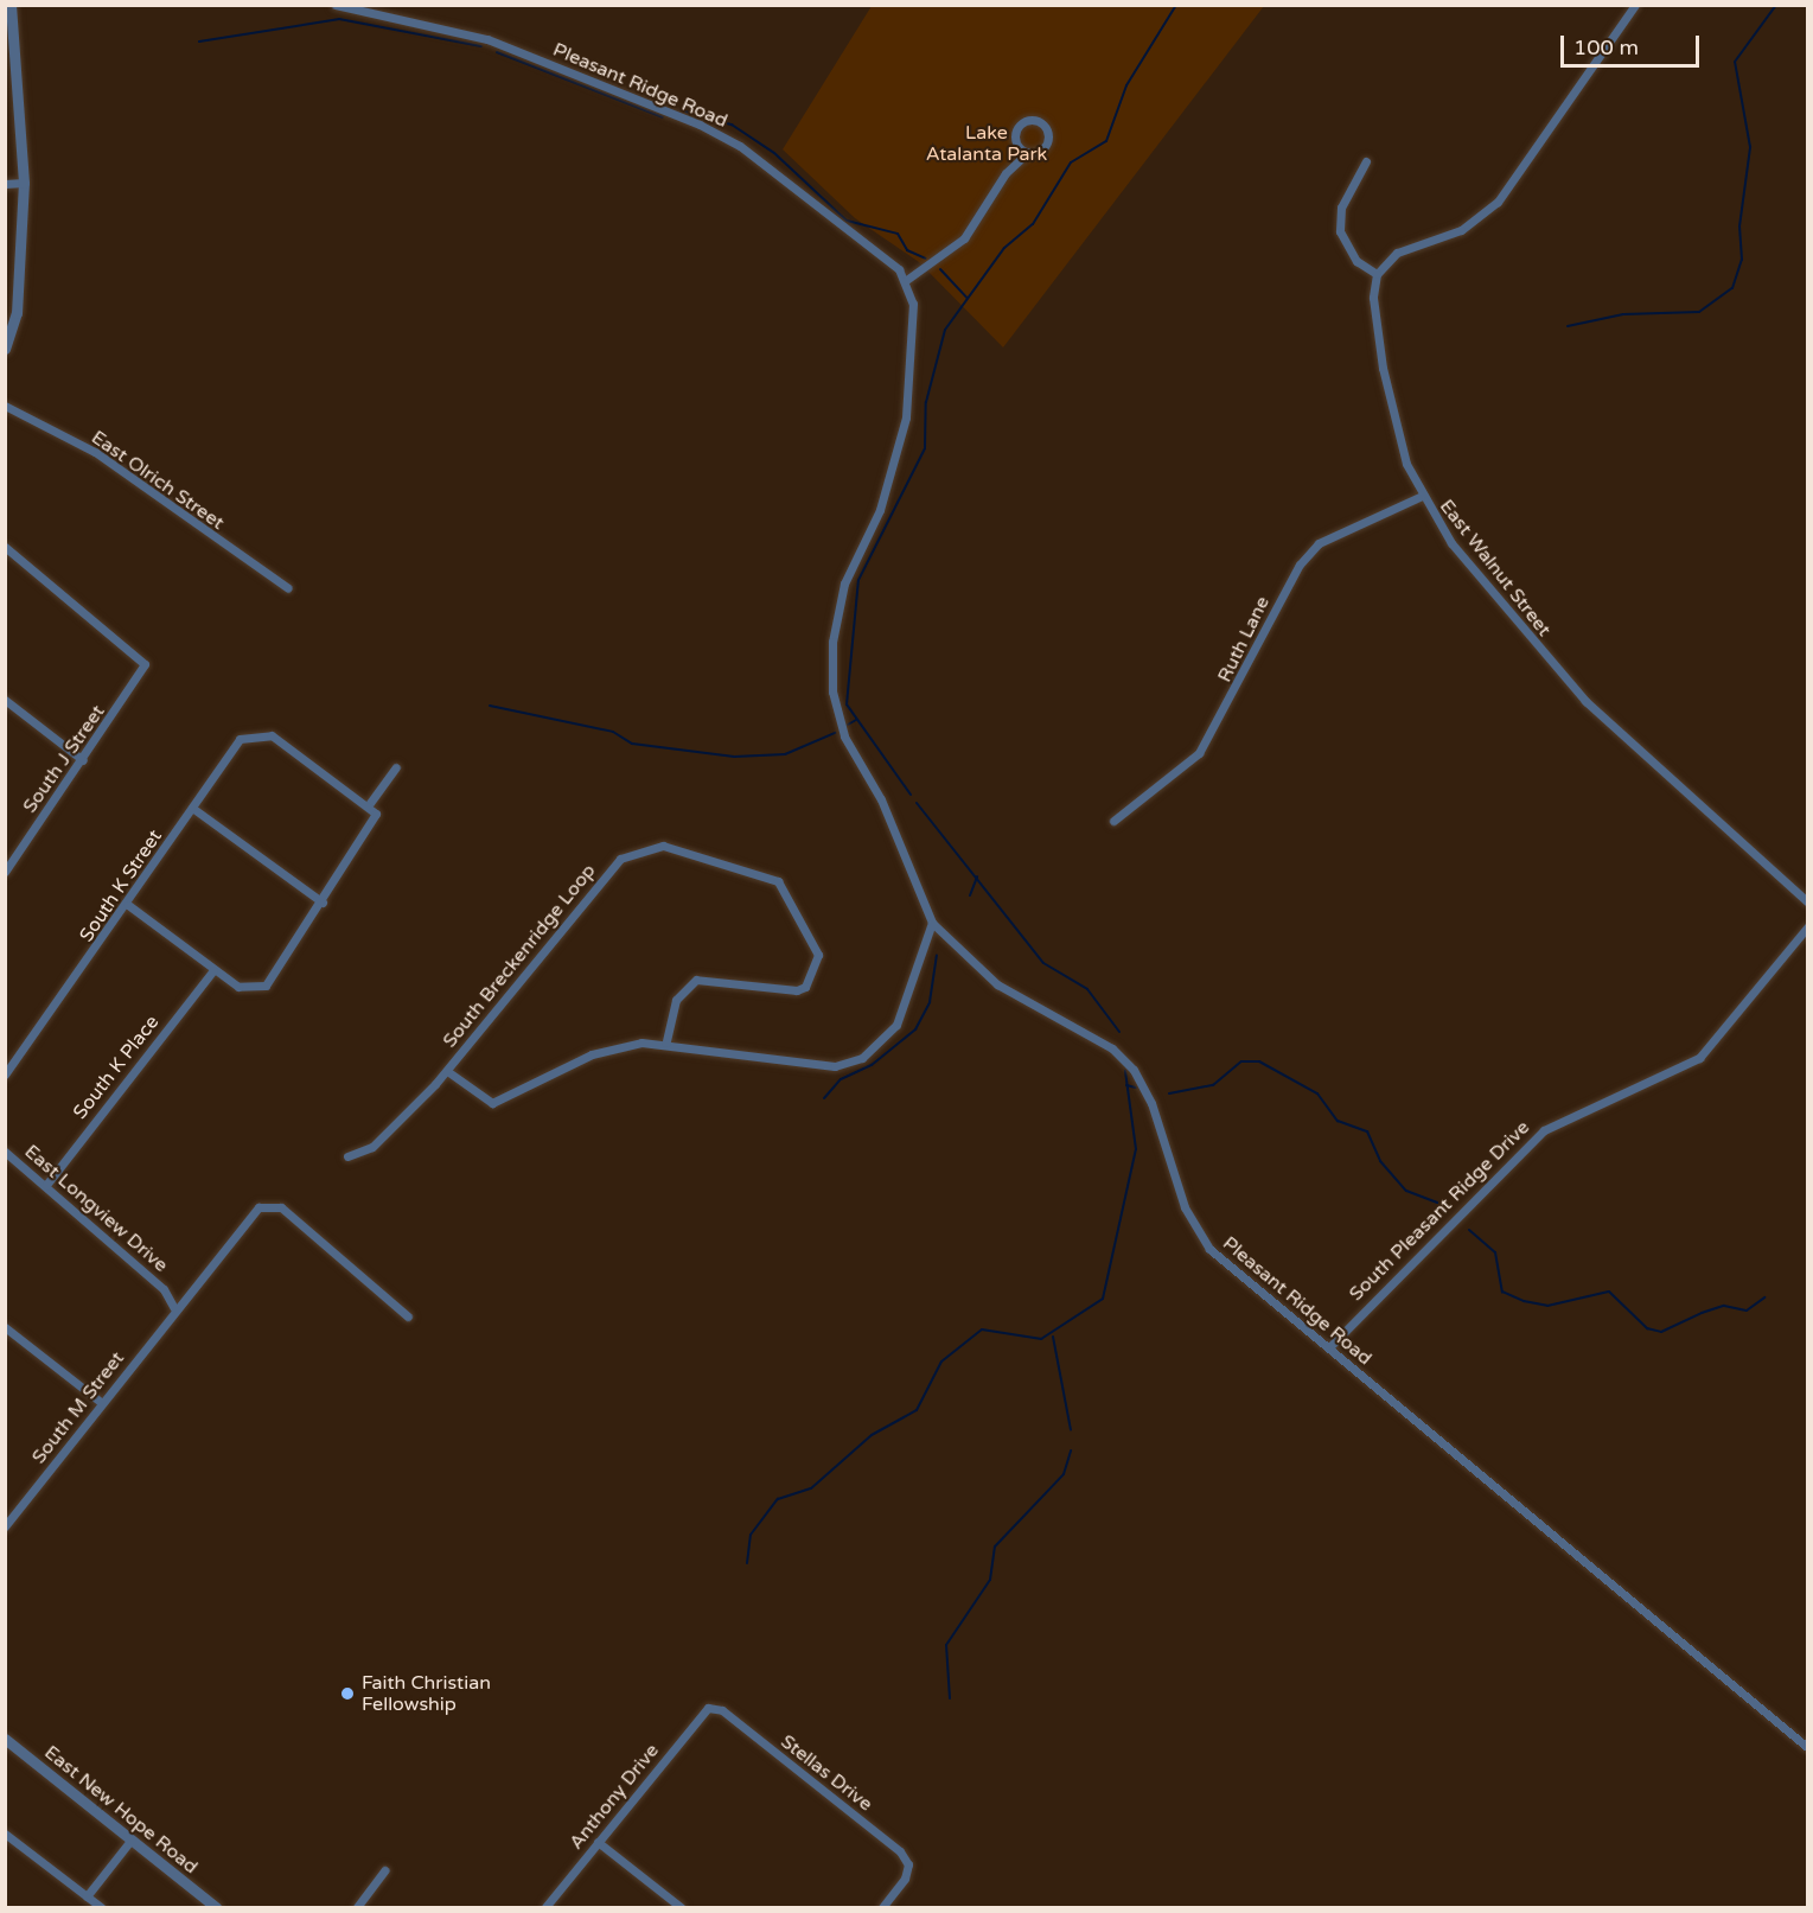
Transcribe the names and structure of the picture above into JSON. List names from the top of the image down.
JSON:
{
  "streets": {
    "street": [
      "Pleasant Ridge Road",
      "East Olrich Street",
      "East Walnut Street",
      "Ruth Lane",
      "South J Street",
      "South K Street",
      "South Breckenridge Loop",
      "South K Place",
      "East Longview Drive",
      "South Pleasant Ridge Drive",
      "South M Street",
      "Stellas Drive",
      "Anthony Drive",
      "East New Hope Road"
    ]
  },
  "crossings": [
    ["Pleasant Ridge Road", "South Pleasant Ridge Drive"],
    ["East Walnut Street", "Ruth Lane"],
    ["South K Place", "East Longview Drive"],
    ["East Longview Drive", "South M Street"],
    ["Stellas Drive", "Anthony Drive"]
  ],
  "parks": ["Lake Atalanta Park"],
  "places": ["Faith Christian Fellowship"],
  "scale_bar": "100 m"
}
